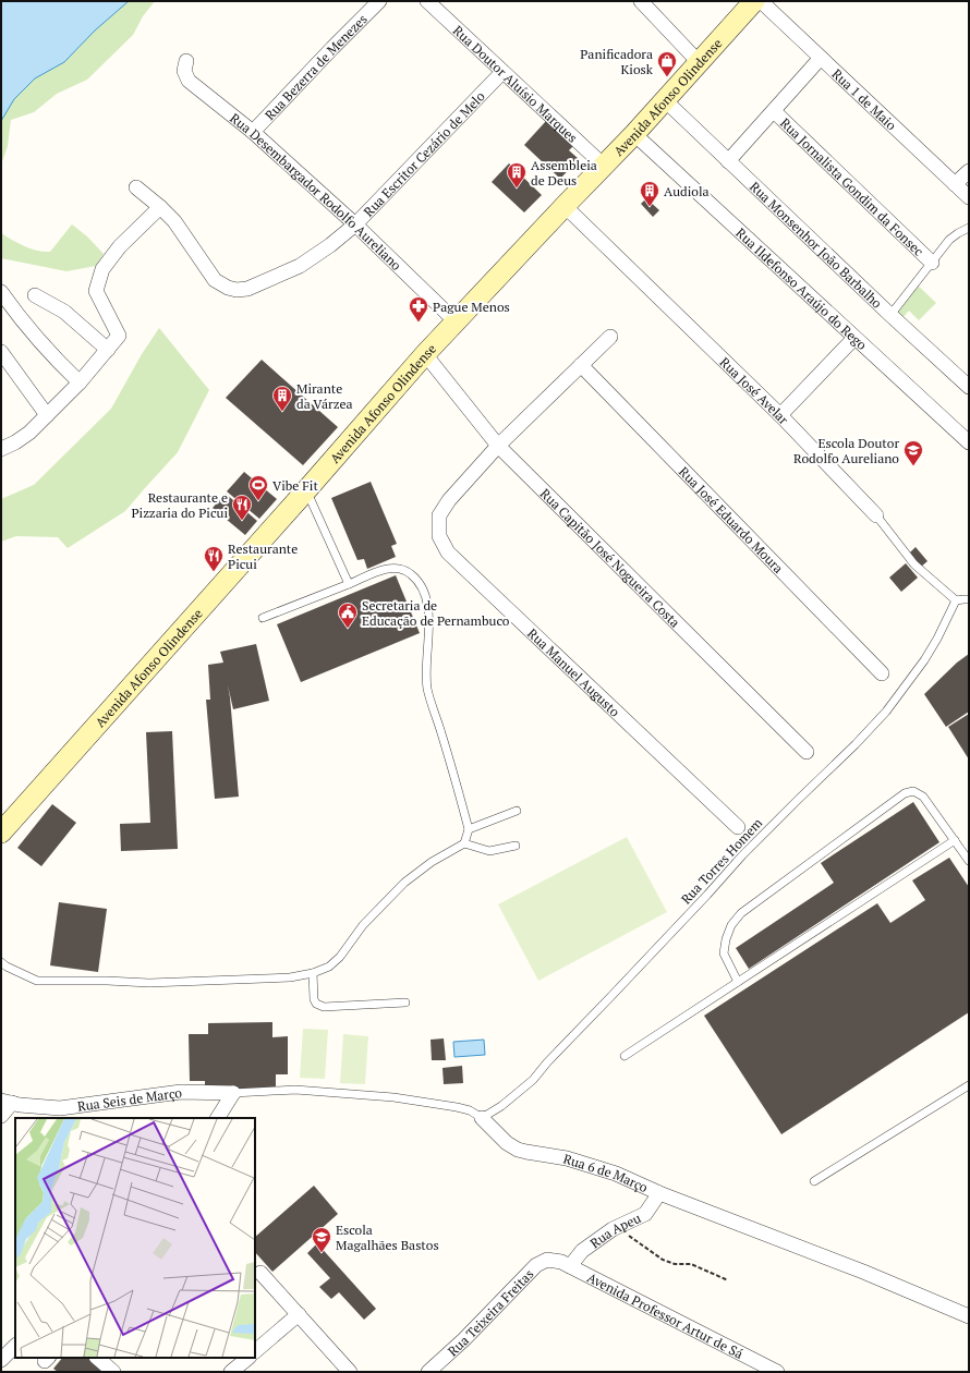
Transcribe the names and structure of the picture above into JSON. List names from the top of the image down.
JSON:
{
  "streets": {
    "main road": ["Avenida Afonso Olindense"],
    "street": [
      "Rua Bezerra de Menezes",
      "Rua Doutor Aluísio Marques",
      "Rua 1 de Maio",
      "Rua Escritor Cezário de Melo",
      "Rua Jornalista Gondim da Fonsec",
      "Rua Desembargador Rodolfo Aureliano",
      "Rua Monsenhor João Barbalho",
      "Rua Ildefonso Araújo do Rego",
      "Rua José Avelar",
      "Rua José Eduardo Moura",
      "Rua Capitão José Nogueira Costa",
      "Rua Manuel Augusto",
      "Rua Seis de Março",
      "Rua 6 de Março",
      "Rua Apeu",
      "Rua Teixeira Freitas",
      "Avenida Professor Artur de Sá"
    ],
    "lane": ["Rua Torres Homem"]
  },
  "crossings": [
    ["Rua Bezerra de Menezes", "Rua Desembargador Rodolfo Aureliano"],
    ["Rua Doutor Aluísio Marques", "Avenida Afonso Olindense"],
    ["Rua Doutor Aluísio Marques", "Rua Escritor Cezário de Melo"],
    ["Avenida Afonso Olindense", "Rua Desembargador Rodolfo Aureliano"],
    ["Avenida Afonso Olindense", "Rua Monsenhor João Barbalho"],
    ["Avenida Afonso Olindense", "Rua Ildefonso Araújo do Rego"],
    ["Avenida Afonso Olindense", "Rua José Avelar"],
    ["Avenida Afonso Olindense", "Rua Capitão José Nogueira Costa"],
    ["Rua Escritor Cezário de Melo", "Rua Desembargador Rodolfo Aureliano"],
    ["Rua José Avelar", "Rua Torres Homem"],
    ["Rua José Eduardo Moura", "Rua Manuel Augusto"],
    ["Rua Capitão José Nogueira Costa", "Rua Manuel Augusto"],
    ["Rua Torres Homem", "Rua 6 de Março"],
    ["Rua Seis de Março", "Rua 6 de Março"],
    ["Rua 6 de Março", "Rua Apeu"],
    ["Rua Apeu", "Avenida Professor Artur de Sá"],
    ["Rua Teixeira Freitas", "Avenida Professor Artur de Sá"]
  ],
  "places": {
    "shop": ["Panificadora Kiosk"],
    "building": ["Assembleia de Deus", "Audiola", "Mirante da Várzea"],
    "pharmacy": ["Pague Menos"],
    "school or university": ["Escola Doutor Rodolfo Aureliano", "Escola Magalhães Bastos"],
    "sports": ["Vibe Fit"],
    "restaurant": ["Restaurante e Pizzaria do Picui", "Restaurante Picui"],
    "public building": ["Secretaria de Educação de Pernambuco"]
  }
}
